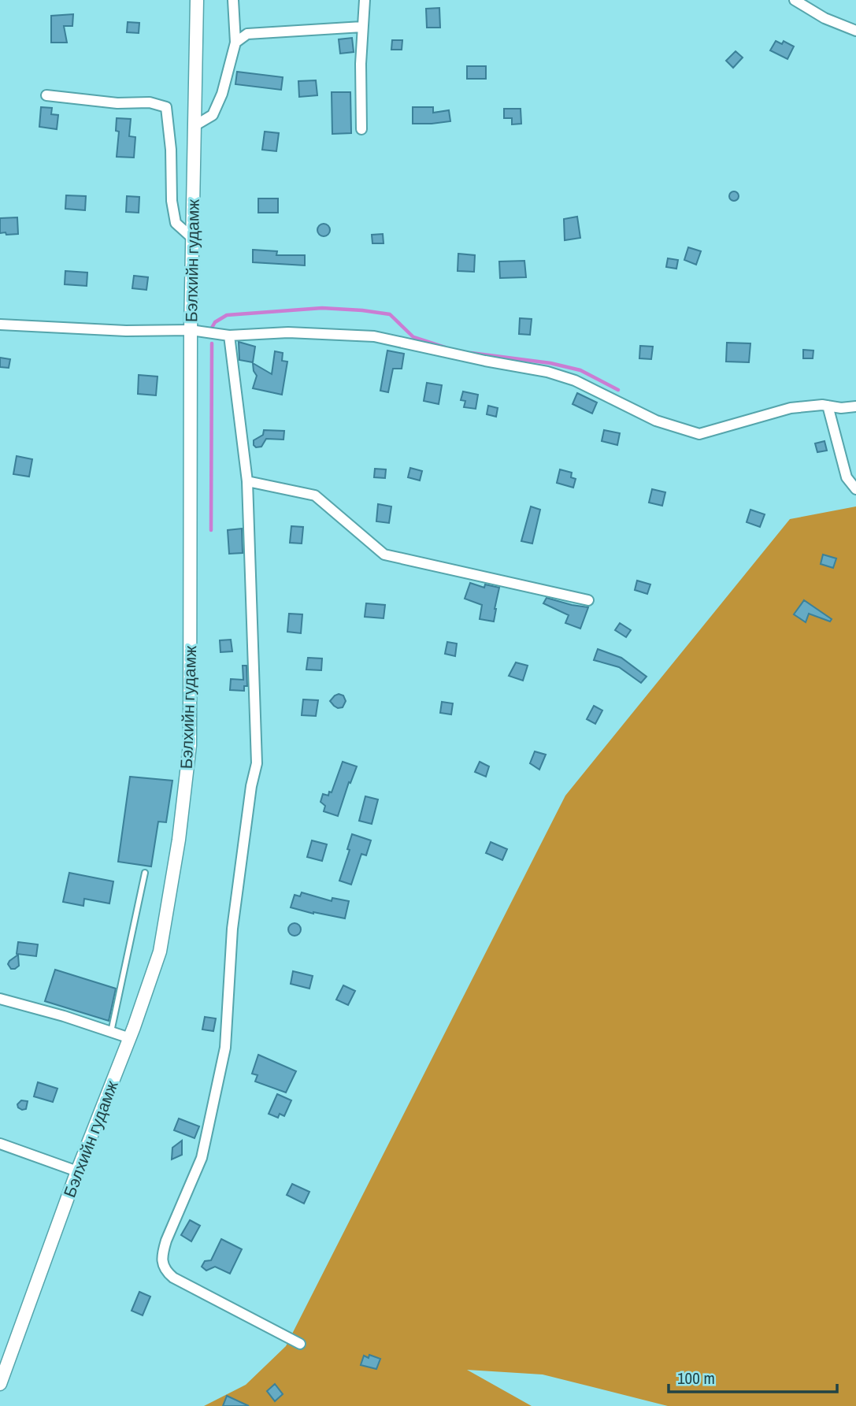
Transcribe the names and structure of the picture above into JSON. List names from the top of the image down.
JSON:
{
  "streets": {
    "main road": ["Бэлхийн гудамж"]
  },
  "scale_bar": "100 m"
}
